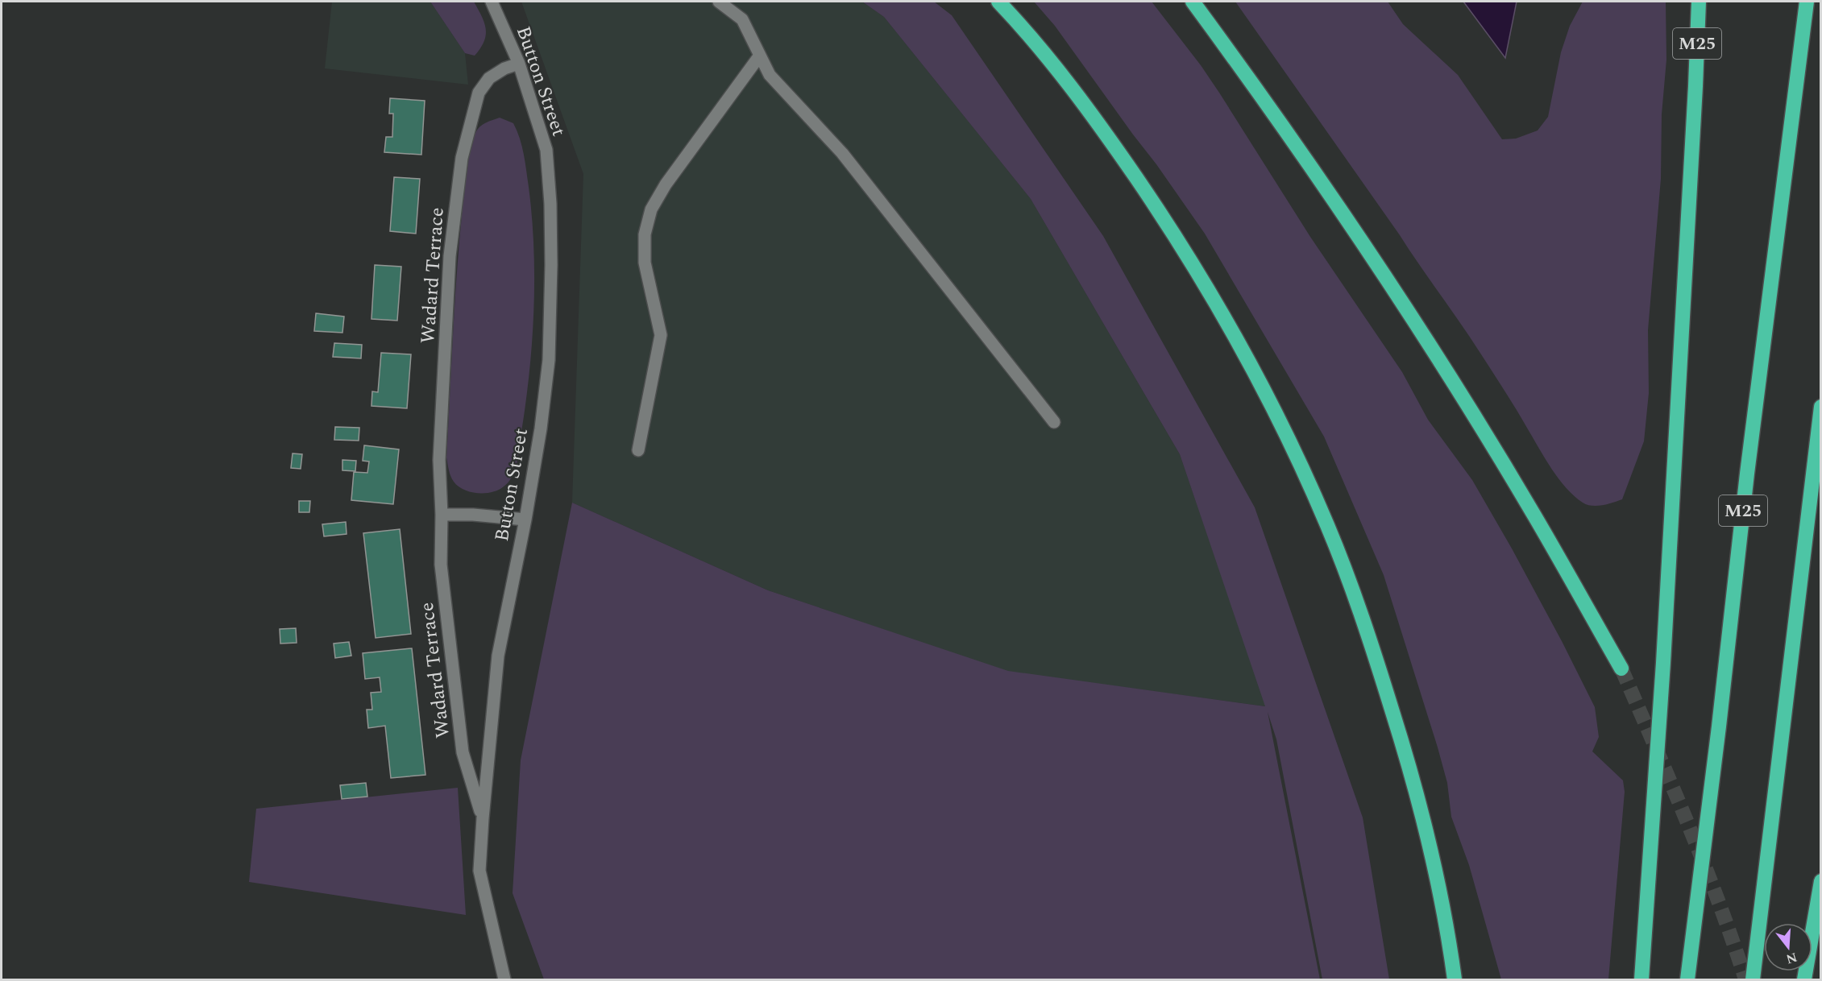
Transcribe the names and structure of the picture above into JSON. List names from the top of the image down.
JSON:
{
  "streets": {
    "highway": ["M25"],
    "street": ["Button Street", "Wadard Terrace"]
  },
  "crossings": [
    ["Button Street", "Wadard Terrace"]
  ],
  "north": "bottom"
}
